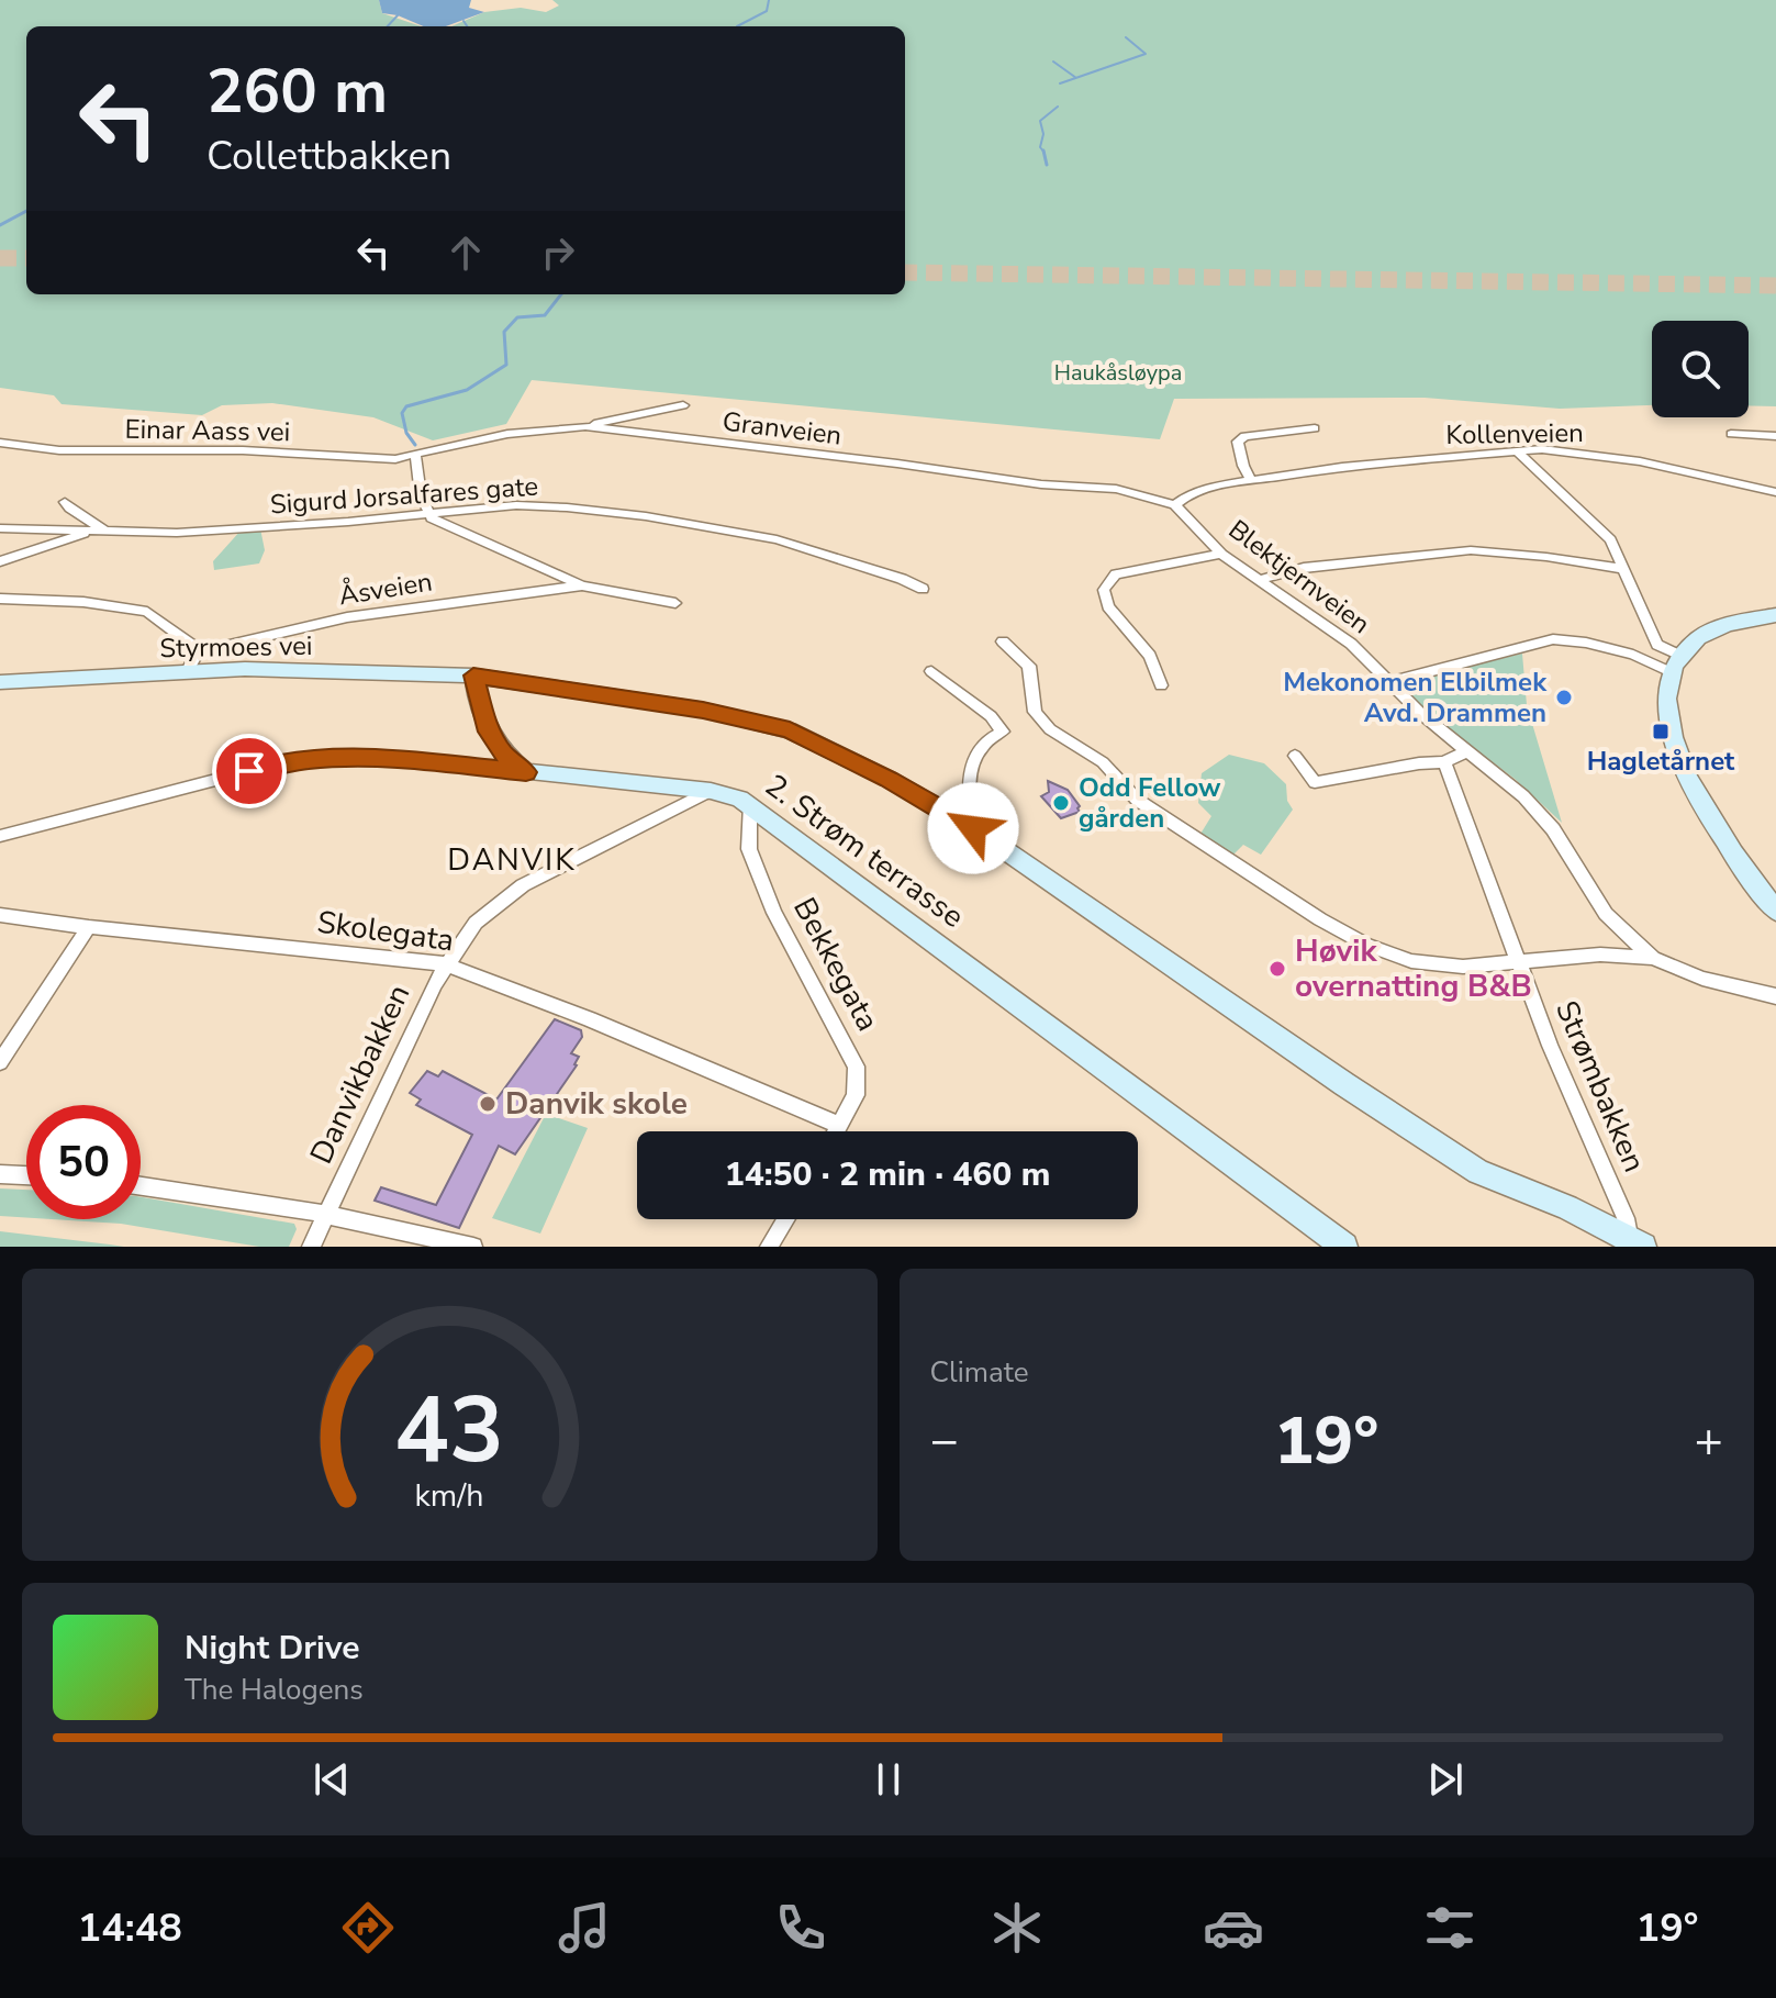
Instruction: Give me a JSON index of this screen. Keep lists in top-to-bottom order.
{
  "streets": {
    "main road": ["Styrmoes vei", "2. Strøm terrasse"],
    "street": [
      "Granveien",
      "Einar Aass vei",
      "Kollenveien",
      "Sigurd Jorsalfares gate",
      "Blektjernveien",
      "Åsveien",
      "Skolegata",
      "Bekkegata",
      "Danvikbakken",
      "Strømbakken"
    ]
  },
  "crossings": [
    ["Granveien", "Einar Aass vei"],
    ["Granveien", "Kollenveien"],
    ["Granveien", "Blektjernveien"],
    ["Kollenveien", "Blektjernveien"],
    ["Sigurd Jorsalfares gate", "Åsveien"],
    ["Styrmoes vei", "Strømbakken"],
    ["2. Strøm terrasse", "Bekkegata"],
    ["2. Strøm terrasse", "Danvikbakken"],
    ["Skolegata", "Bekkegata"],
    ["Skolegata", "Danvikbakken"]
  ],
  "districts": ["DANVIK"],
  "parks": ["Haukåsløypa"],
  "places": {
    "other": [
      "Mekonomen Elbilmek Avd. Drammen",
      "Odd Fellow gården",
      "Høvik overnatting B&B",
      "Danvik skole"
    ],
    "transit": ["Hagletårnet"]
  },
  "page": {
    "turn": ["260 m", "Collettbakken"],
    "limit": "50",
    "trip": "14:50 · 2 min · 460 m",
    "tile": "Climate",
    "heat": ["−", "19°", "+"],
    "song": ["Night Drive", "The Halogens"],
    "tabs": ["14:48", "19°"],
    "gauge": ["43", "km/h"]
  }
}
